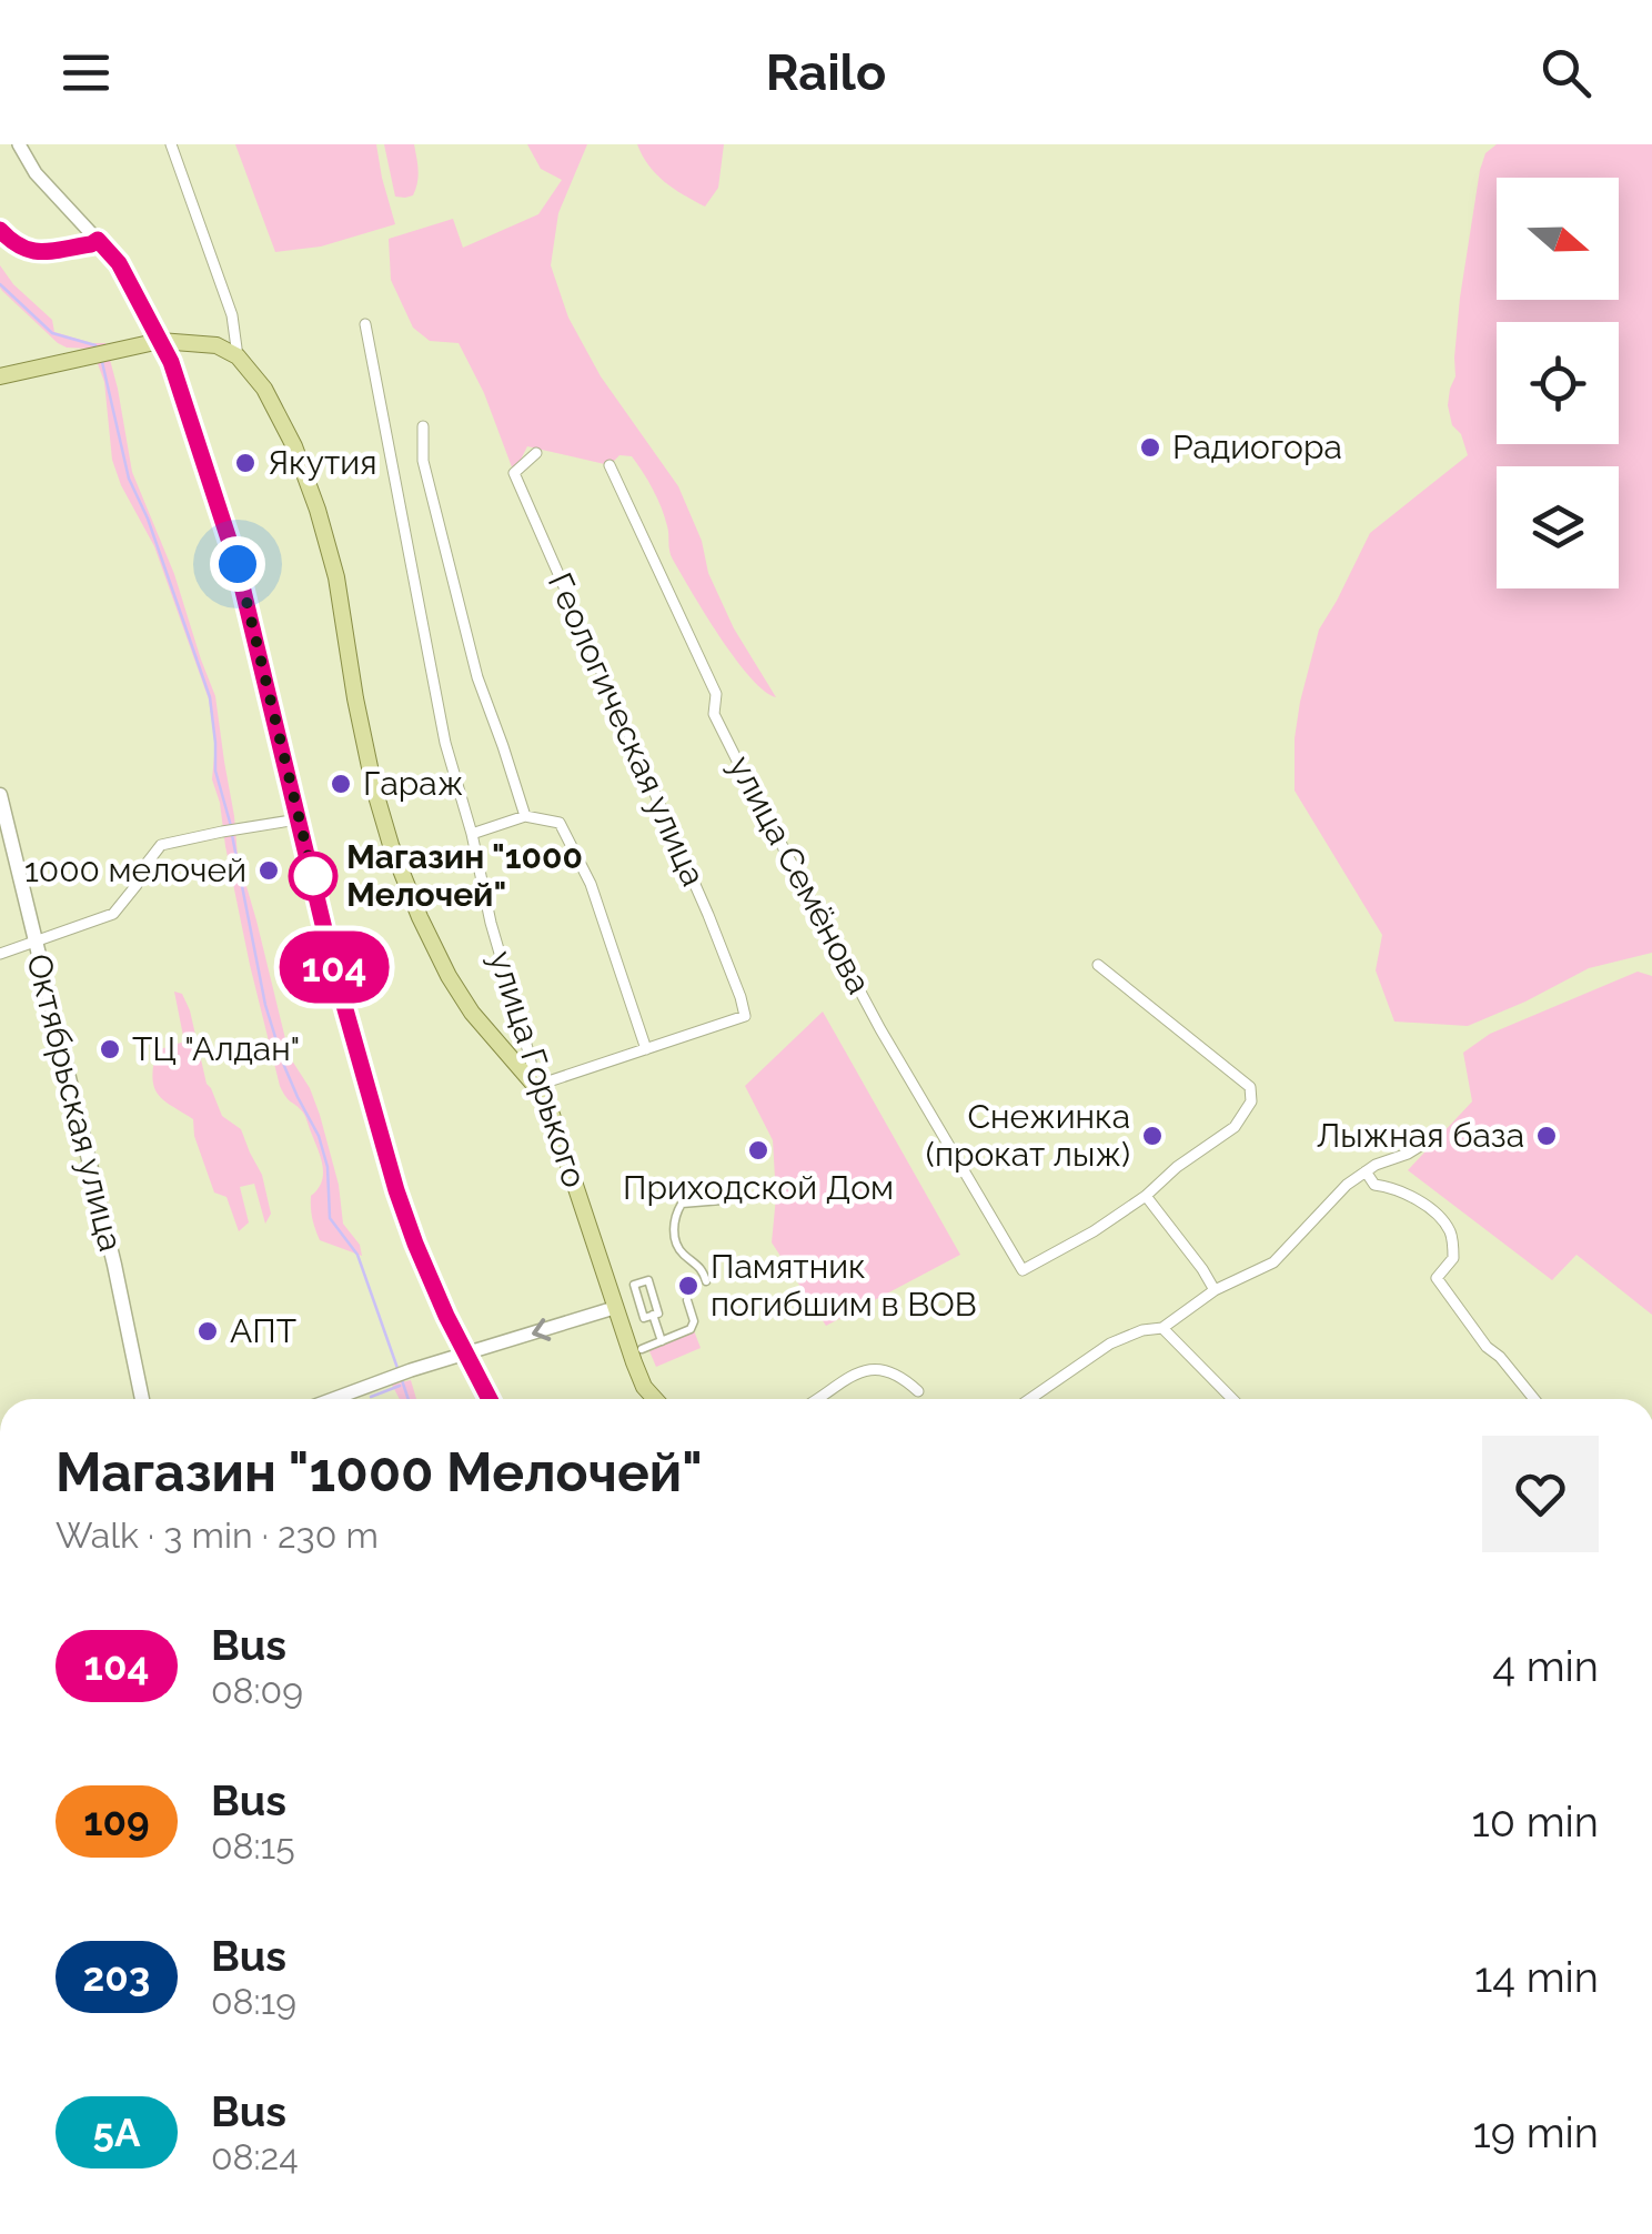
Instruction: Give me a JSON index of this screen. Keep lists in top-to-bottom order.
{
  "streets": {
    "main road": ["улица Горького", "Октябрьская улица"],
    "street": ["Геологическая улица", "улица Семёнова"]
  },
  "places": [
    "Радиогора",
    "Якутия",
    "Гараж",
    "1000 мелочей",
    "Магазин \"1000 Мелочей\"",
    "ТЦ \"Алдан\"",
    "Снежинка (прокат лыж)",
    "Лыжная база",
    "Приходской Дом",
    "Памятник погибшим в ВОВ",
    "АПТ"
  ],
  "lines": ["bus line 104"],
  "north": "right",
  "page": {
    "header": "Railo",
    "on_map": "104",
    "heading": ["Магазин \"1000 Мелочей\"", "Walk · 3 min · 230 m"],
    "list": [
      {
        "mark": "104",
        "name": "Bus",
        "note": "08:09",
        "value": "4 min"
      },
      {
        "mark": "109",
        "name": "Bus",
        "note": "08:15",
        "value": "10 min"
      },
      {
        "mark": "203",
        "name": "Bus",
        "note": "08:19",
        "value": "14 min"
      },
      {
        "mark": "5А",
        "name": "Bus",
        "note": "08:24",
        "value": "19 min"
      }
    ]
  }
}
